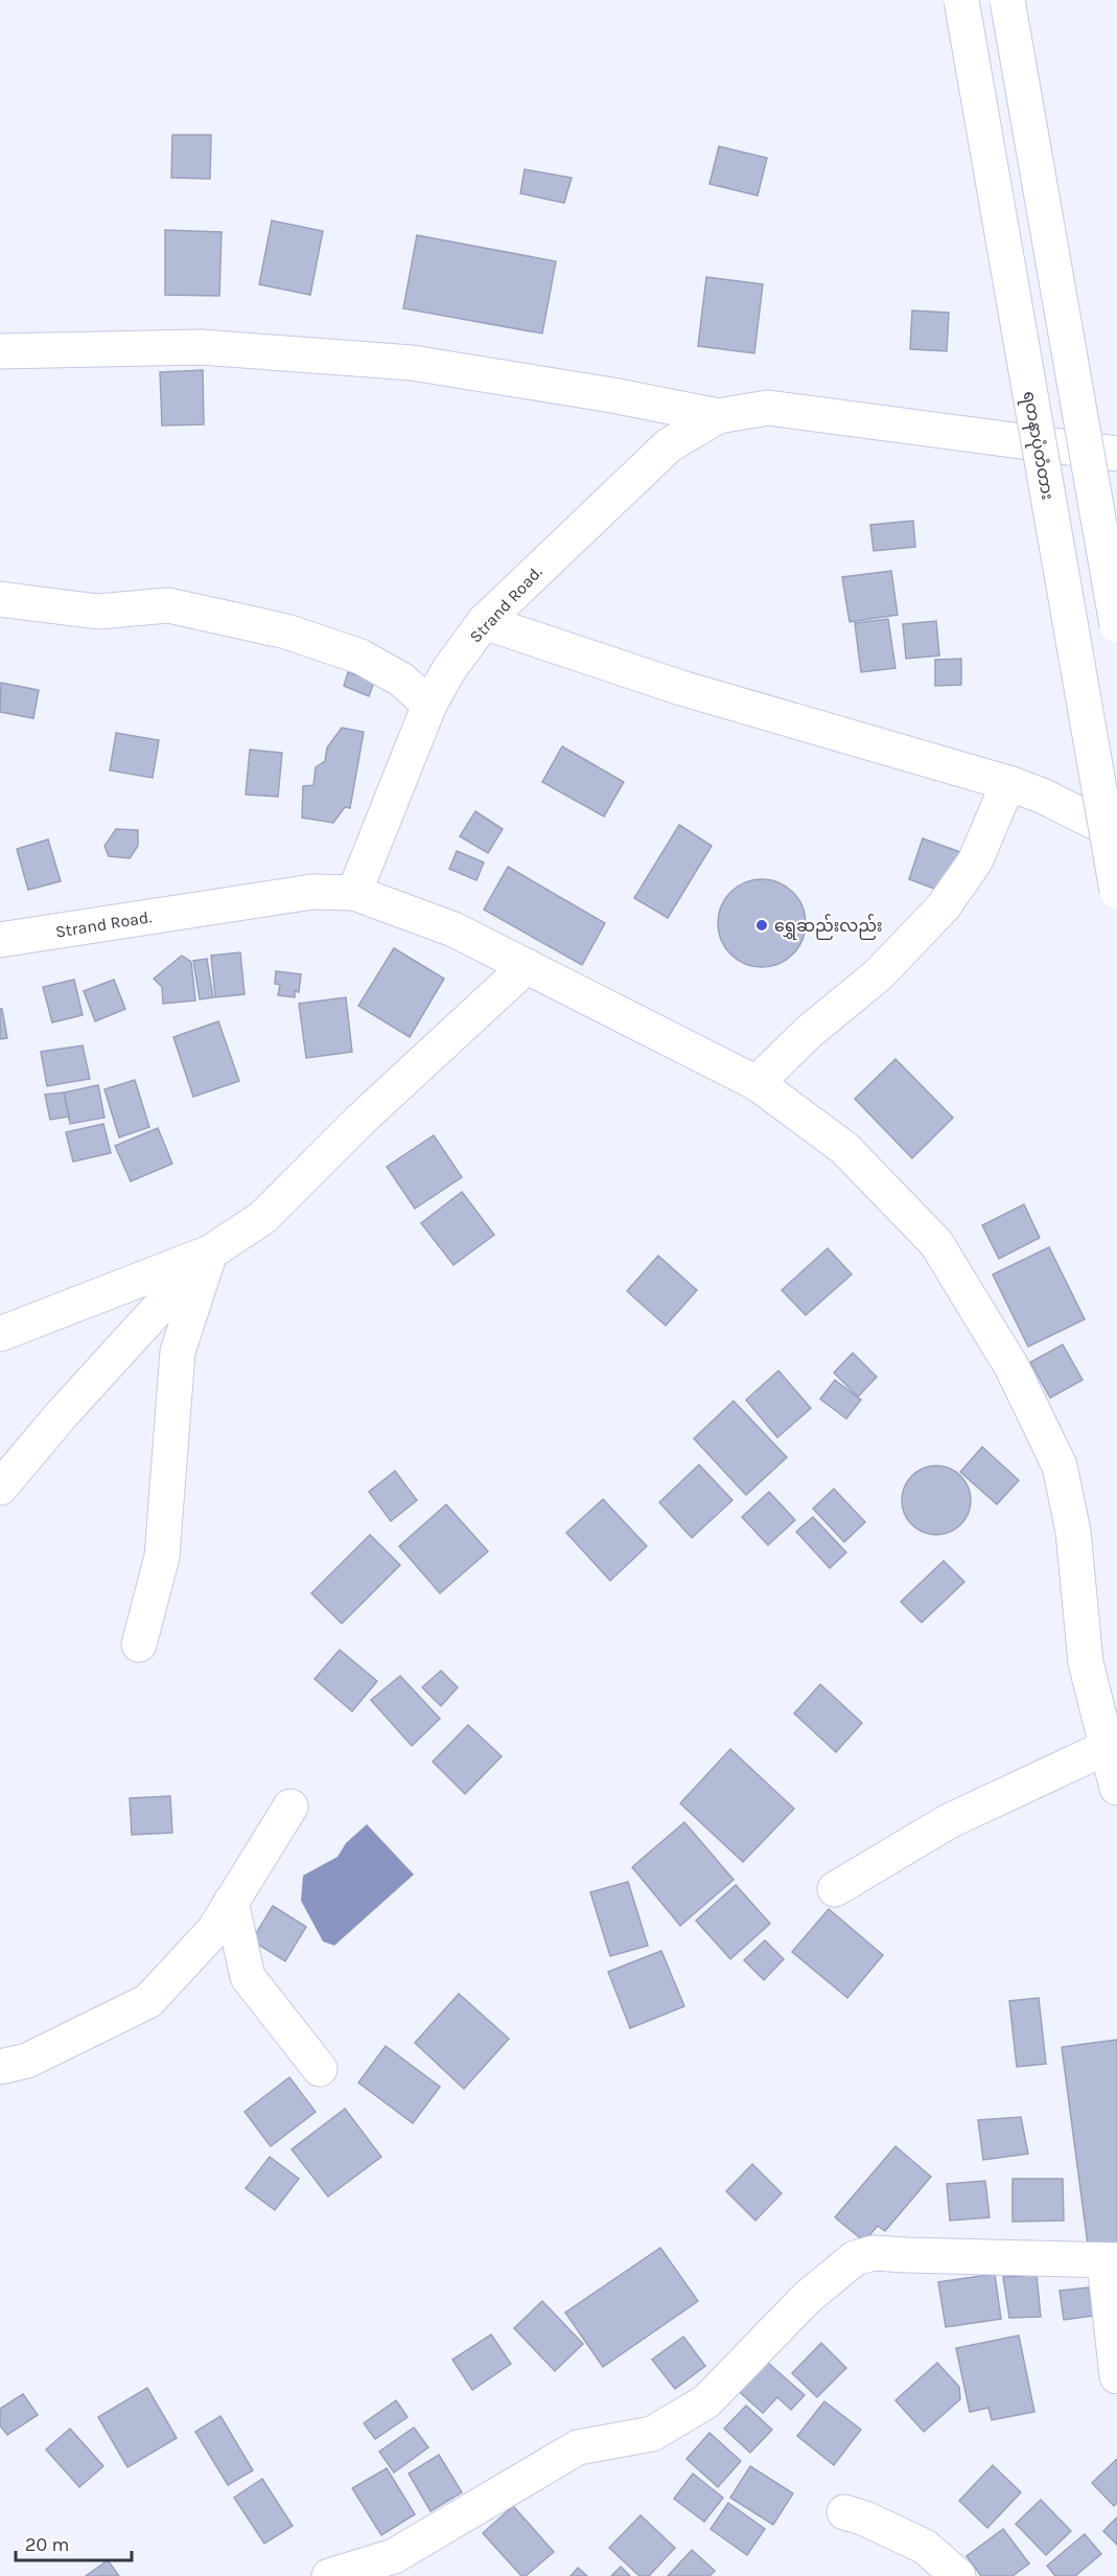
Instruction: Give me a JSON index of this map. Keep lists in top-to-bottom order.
{
  "streets": {
    "main road": ["ရတနာပုံတံတား", "Strand Road."]
  },
  "places": ["ရွှေဆည်းလည်း"],
  "scale_bar": "20 m"
}
